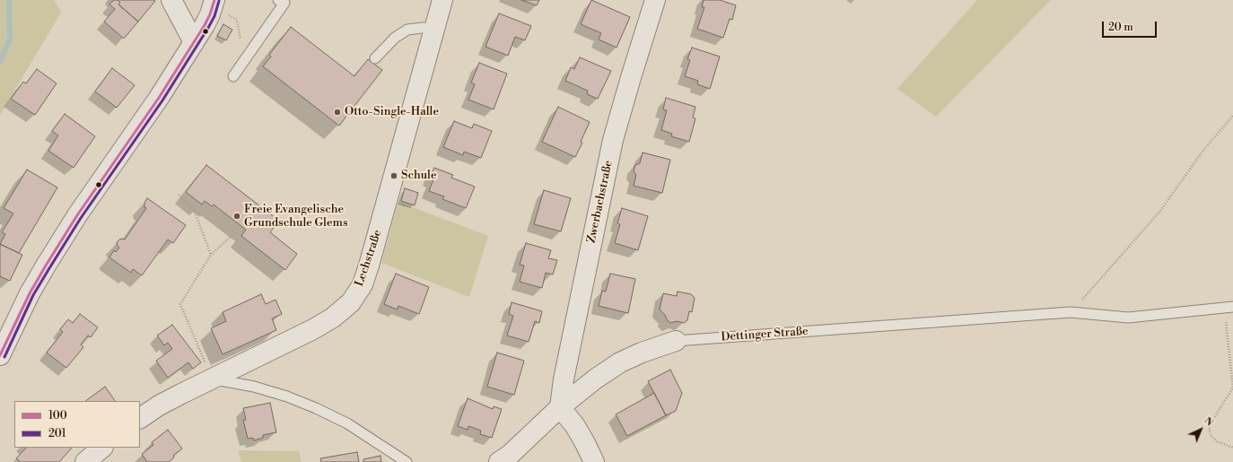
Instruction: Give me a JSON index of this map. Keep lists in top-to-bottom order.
{
  "streets": {
    "street": ["Zwerbachstraße", "Lechstraße", "Dettinger Straße"]
  },
  "crossings": [
    ["Zwerbachstraße", "Dettinger Straße"]
  ],
  "places": ["Otto-Single-Halle", "Schule", "Freie Evangelische Grundschule Glems"],
  "lines": ["transit line 100", "transit line 201"],
  "legend": ["100", "201"],
  "scale_bar": "20 m",
  "north": "top right"
}
